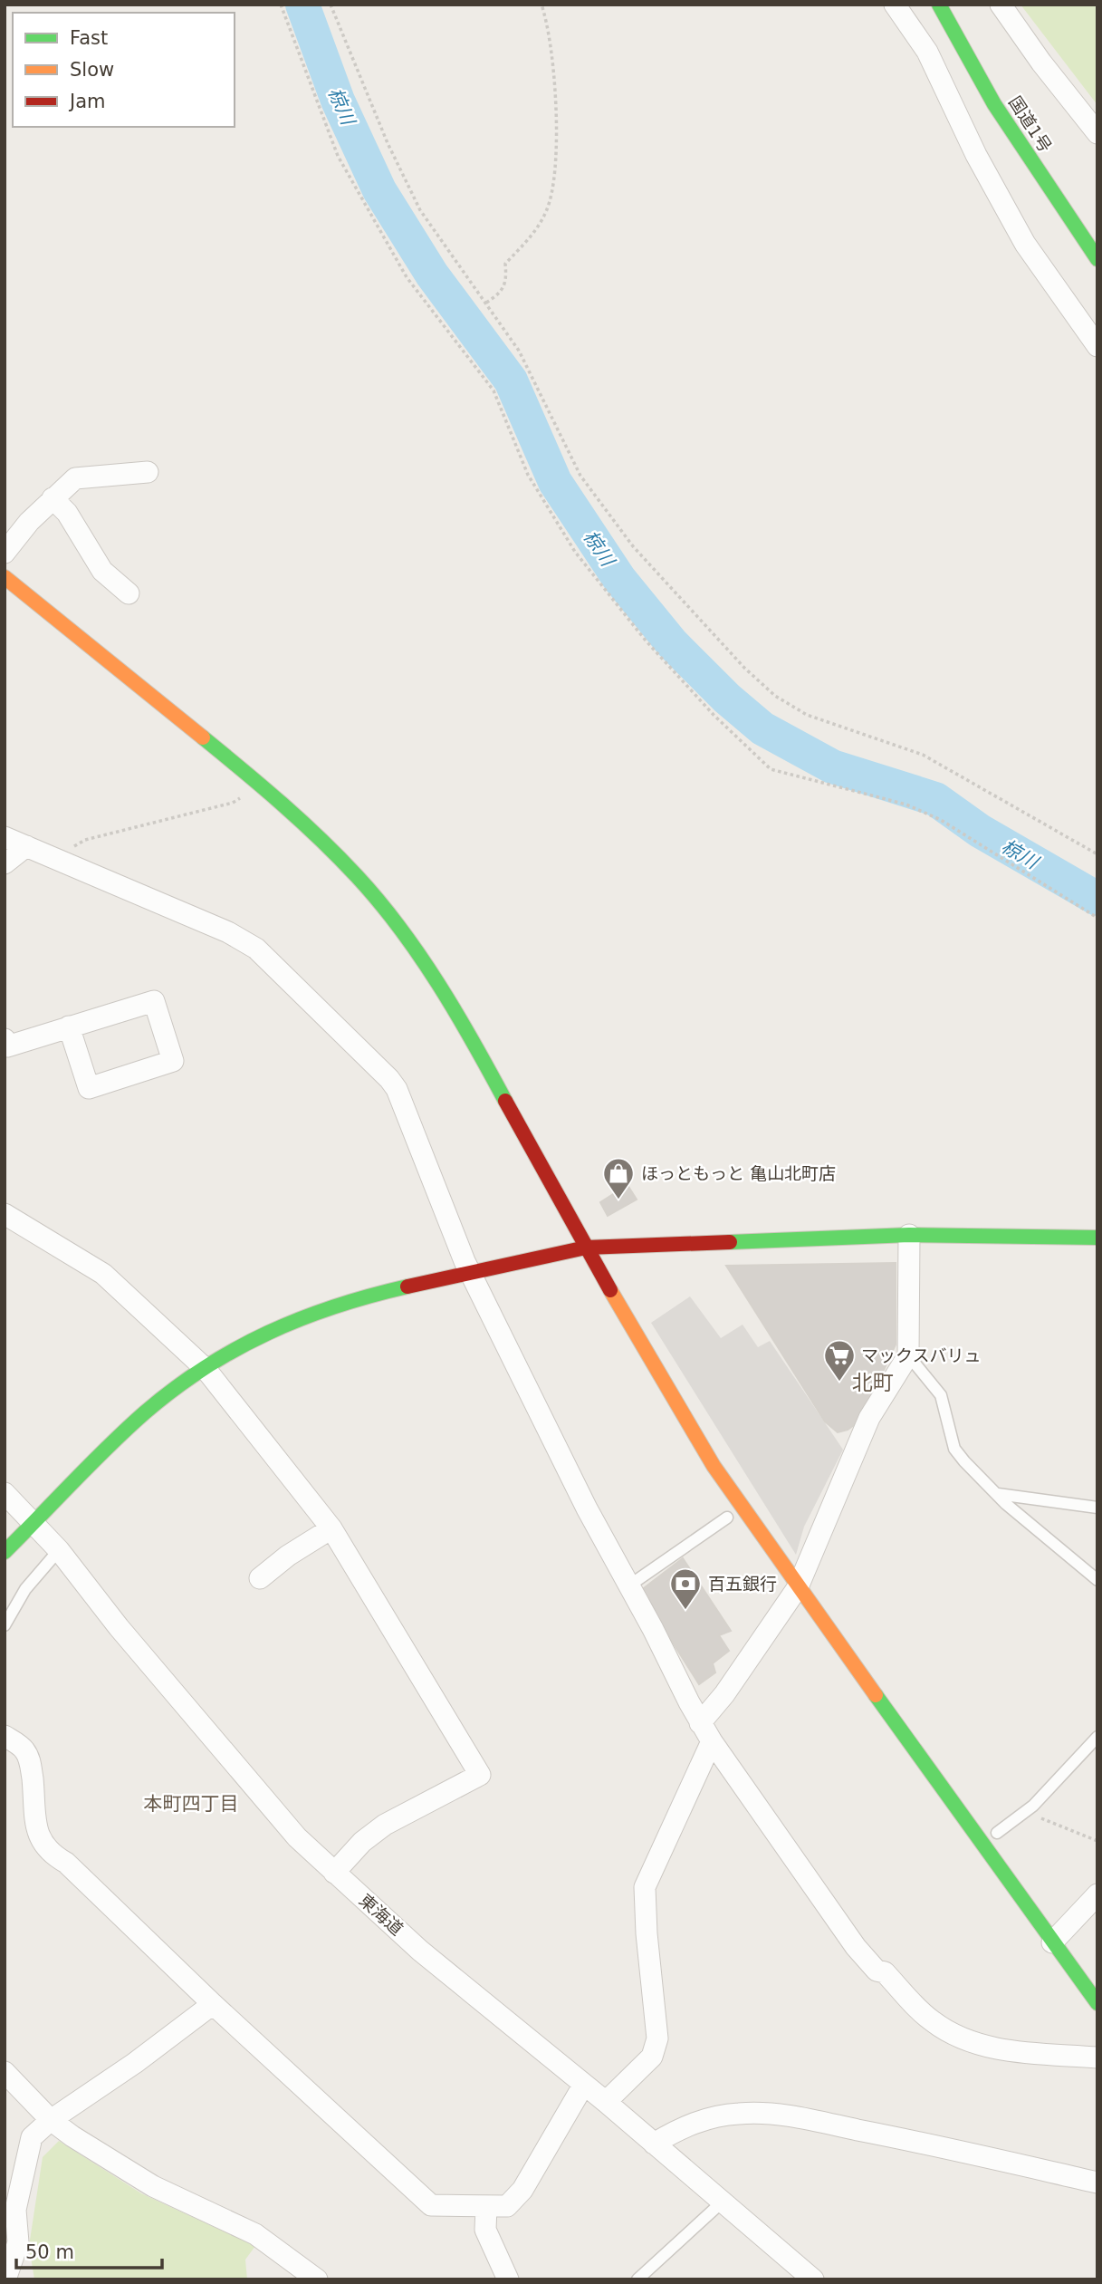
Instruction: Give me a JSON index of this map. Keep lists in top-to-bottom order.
{
  "streets": {
    "main road": ["国道1号"],
    "street": ["東海道"]
  },
  "districts": ["北町", "本町四丁目"],
  "water": ["椋川"],
  "places": {
    "shop": ["ほっともっと 亀山北町店"],
    "supermarket": ["マックスバリュ"],
    "bank": ["百五銀行"]
  },
  "legend": ["Fast", "Slow", "Jam"],
  "scale_bar": "50 m"
}
